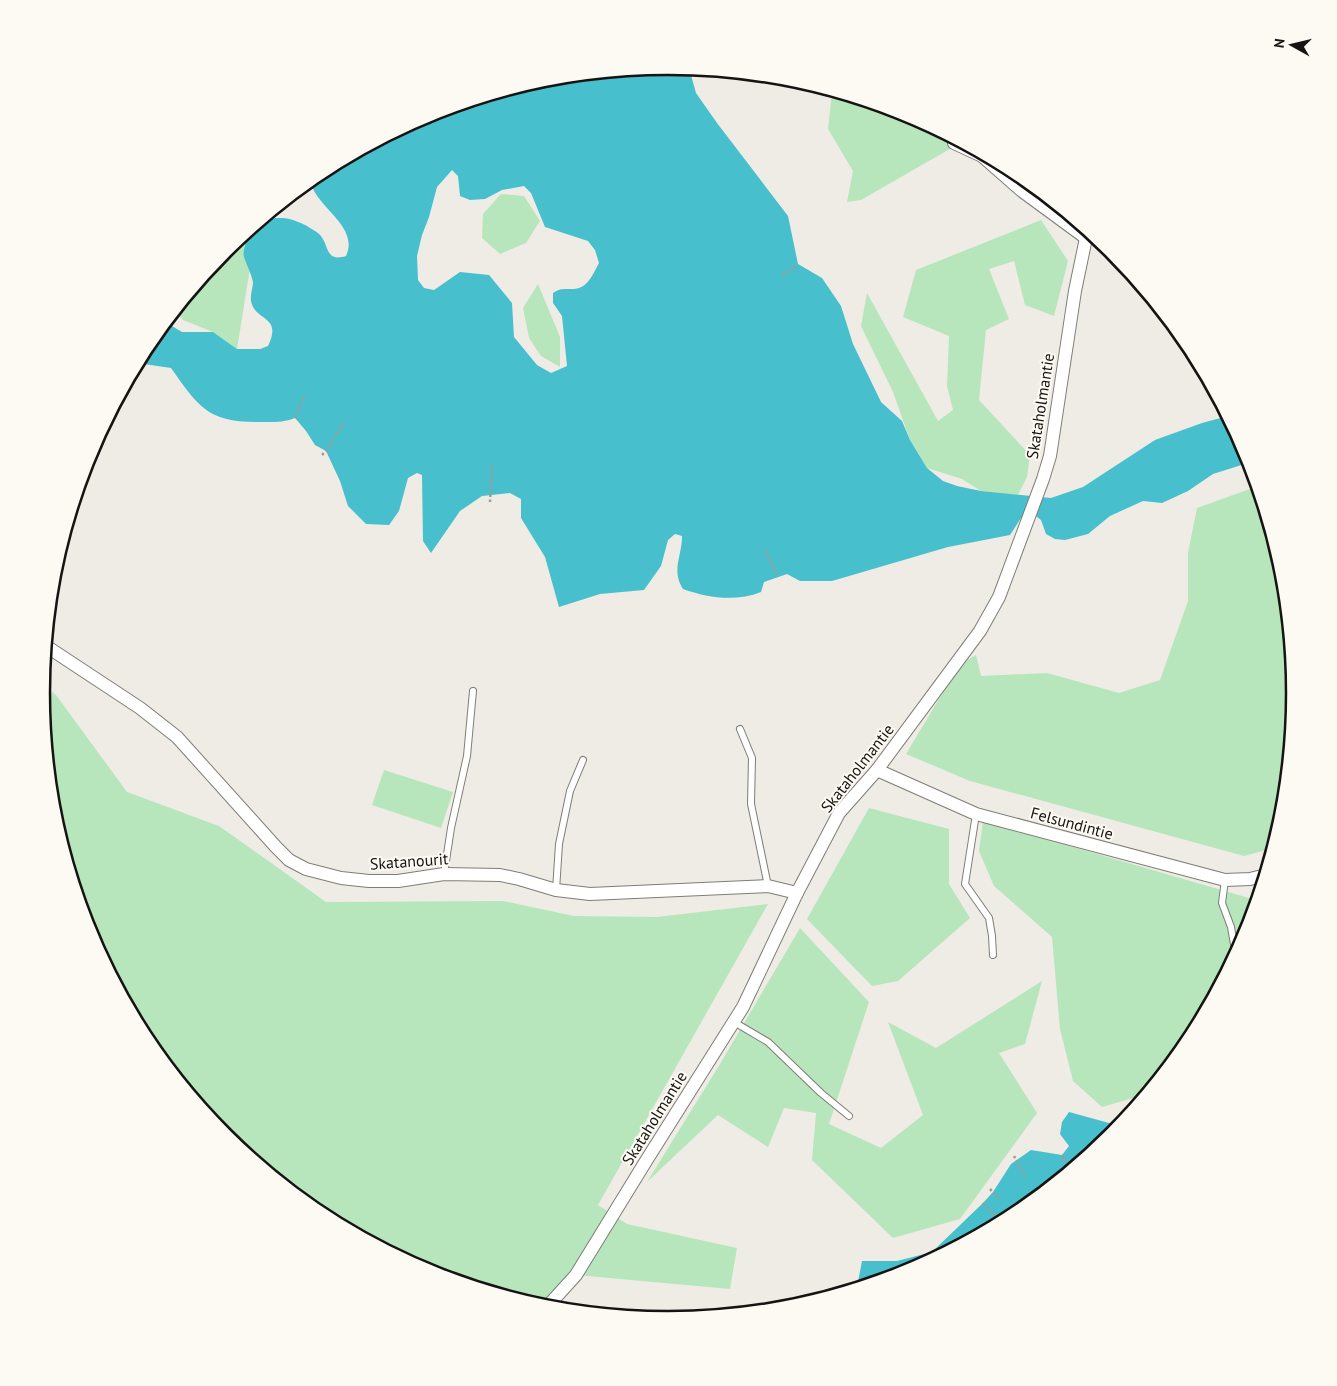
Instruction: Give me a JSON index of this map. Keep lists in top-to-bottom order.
{
  "streets": {
    "street": ["Skataholmantie", "Felsundintie", "Skatanourit"]
  },
  "crossings": [
    ["Skataholmantie", "Felsundintie"],
    ["Skataholmantie", "Skatanourit"]
  ],
  "north": "left"
}
